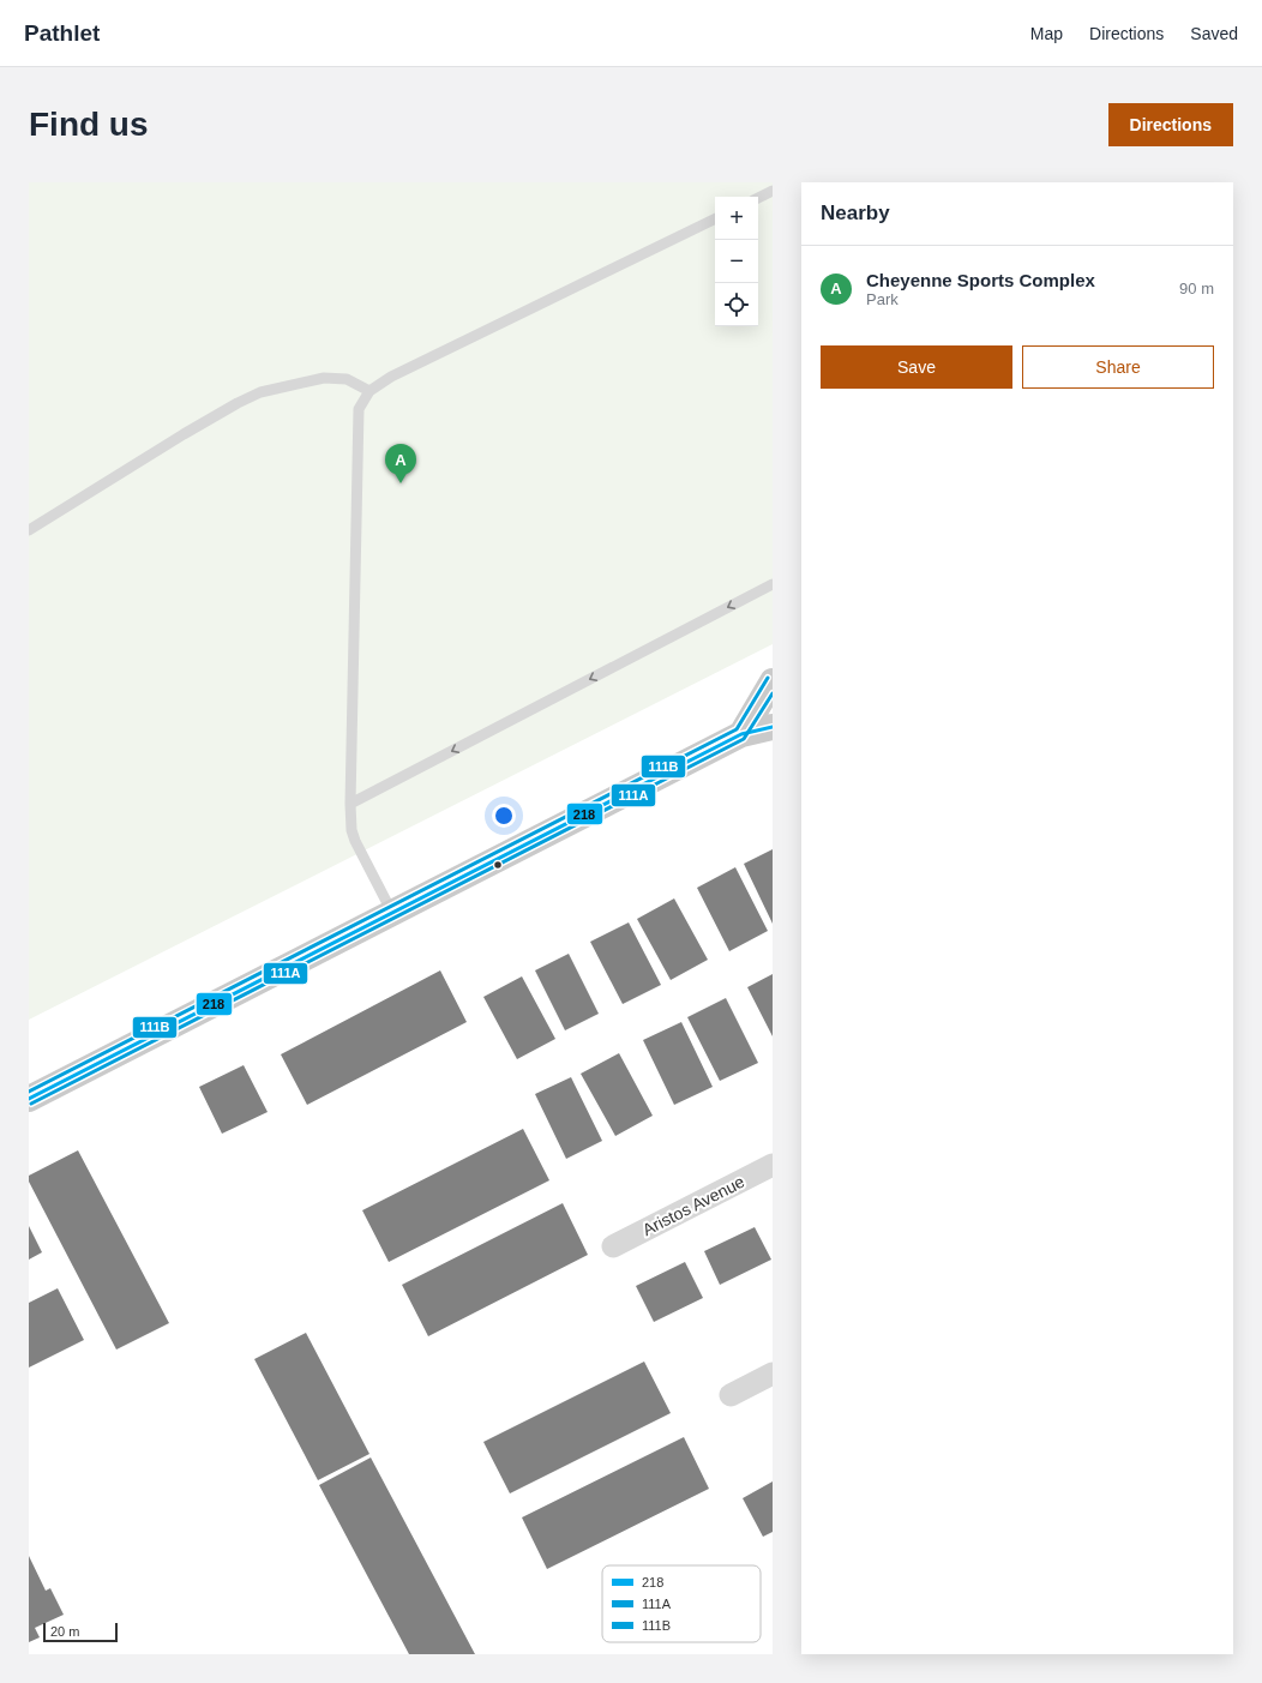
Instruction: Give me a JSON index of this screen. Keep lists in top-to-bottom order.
{
  "streets": {
    "street": ["Aristos Avenue"]
  },
  "lines": ["transit line 111B", "transit line 111A", "transit line 218"],
  "legend": ["218", "111A", "111B"],
  "scale_bar": "20 m",
  "page": {
    "header": "Pathlet",
    "nav": ["Map", "Directions", "Saved"],
    "buttons": [
      "Directions",
      ["Save", "Share"]
    ],
    "title": "Find us",
    "heading": "Nearby",
    "map_buttons": ["+", "−"],
    "list": [
      {
        "mark": "A",
        "name": "Cheyenne Sports Complex",
        "note": "Park",
        "value": "90 m"
      }
    ],
    "pins": "A",
    "scale": "20 m"
  }
}
